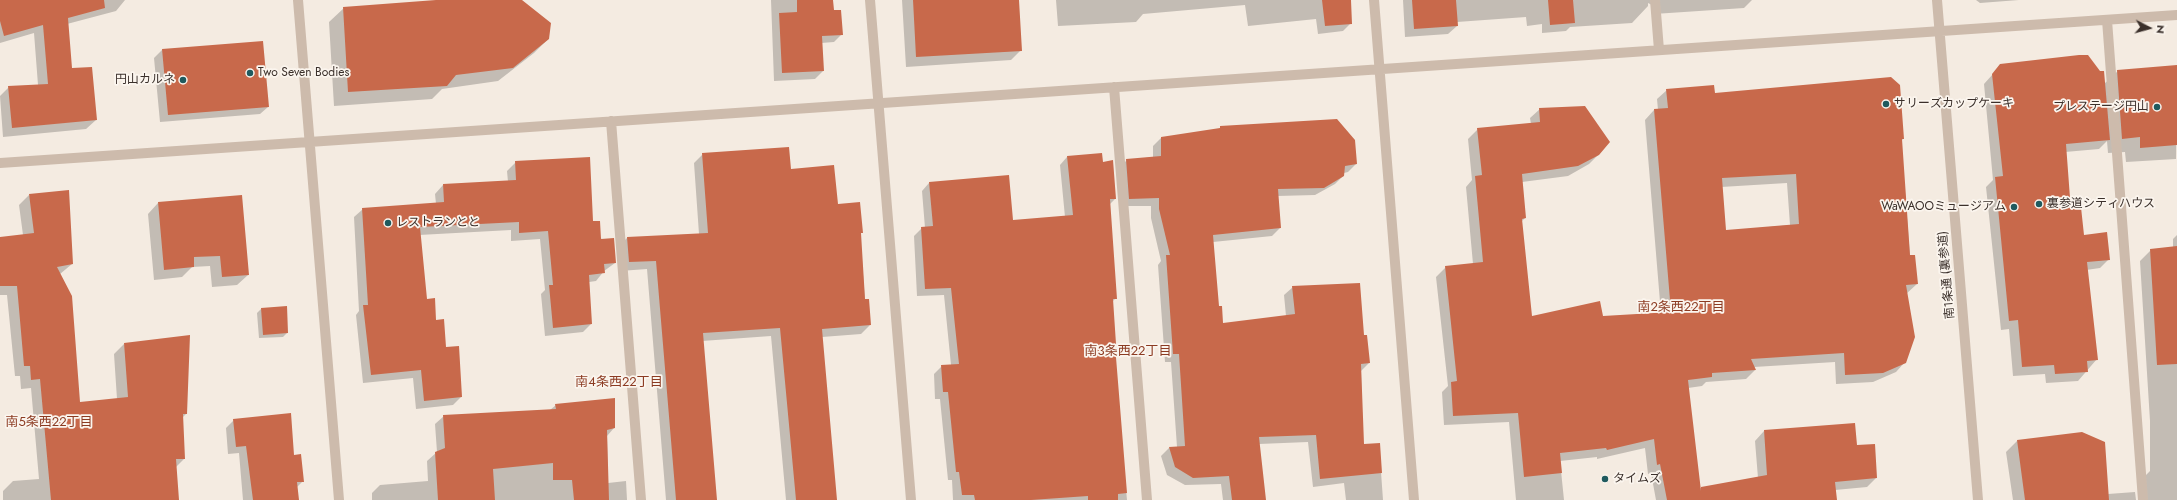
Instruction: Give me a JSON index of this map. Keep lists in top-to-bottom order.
{
  "streets": {
    "street": ["南1条通 (裏参道)"]
  },
  "districts": [
    "南2条西22丁目",
    "南3条西22丁目",
    "南4条西22丁目",
    "南5条西22丁目"
  ],
  "places": [
    "Two Seven Bodies",
    "円山カルネ",
    "サリーズカップケーキ",
    "プレステージ円山",
    "裏参道シティハウス",
    "WaWAOOミュージアム",
    "レストランとと",
    "タイムズ"
  ],
  "north": "right"
}
